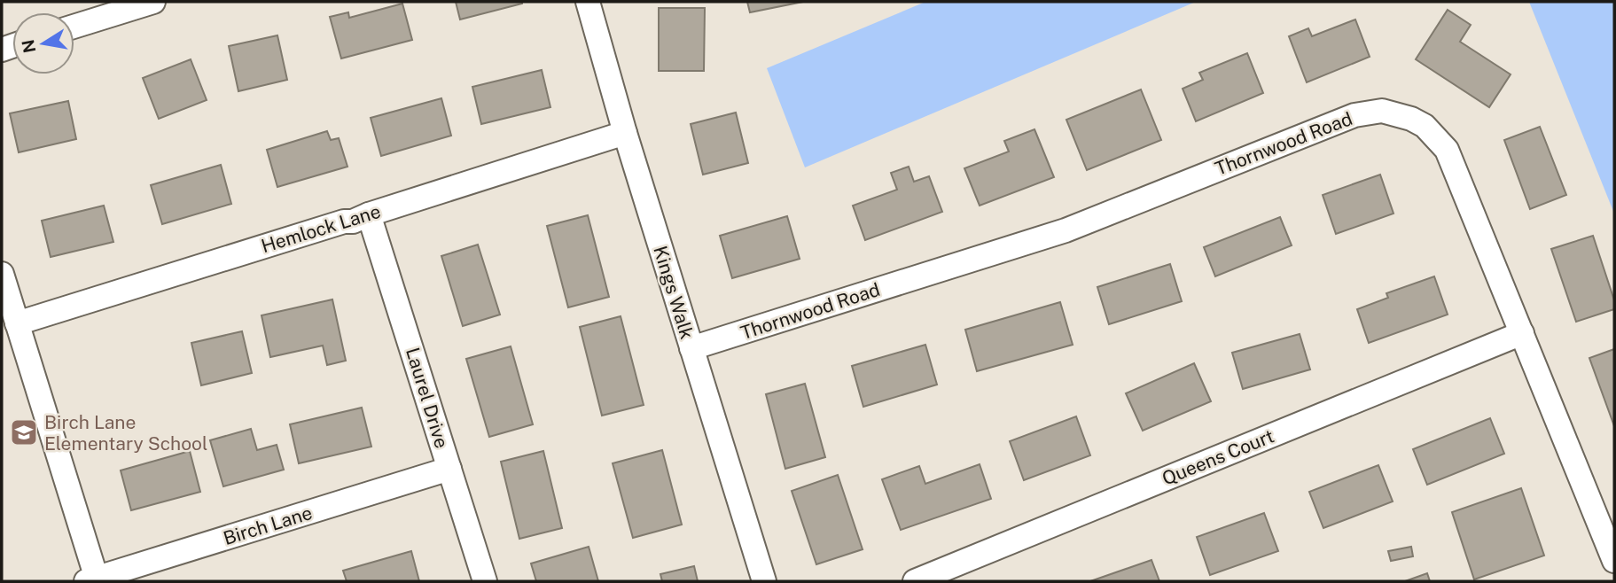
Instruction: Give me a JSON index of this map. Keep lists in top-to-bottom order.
{
  "streets": {
    "street": [
      "Thornwood Road",
      "Hemlock Lane",
      "Kings Walk",
      "Laurel Drive",
      "Queens Court",
      "Birch Lane"
    ]
  },
  "crossings": [
    ["Thornwood Road", "Kings Walk"],
    ["Thornwood Road", "Queens Court"],
    ["Hemlock Lane", "Kings Walk"],
    ["Hemlock Lane", "Laurel Drive"],
    ["Laurel Drive", "Birch Lane"]
  ],
  "places": {
    "school or university": ["Birch Lane Elementary School"]
  },
  "north": "left"
}
